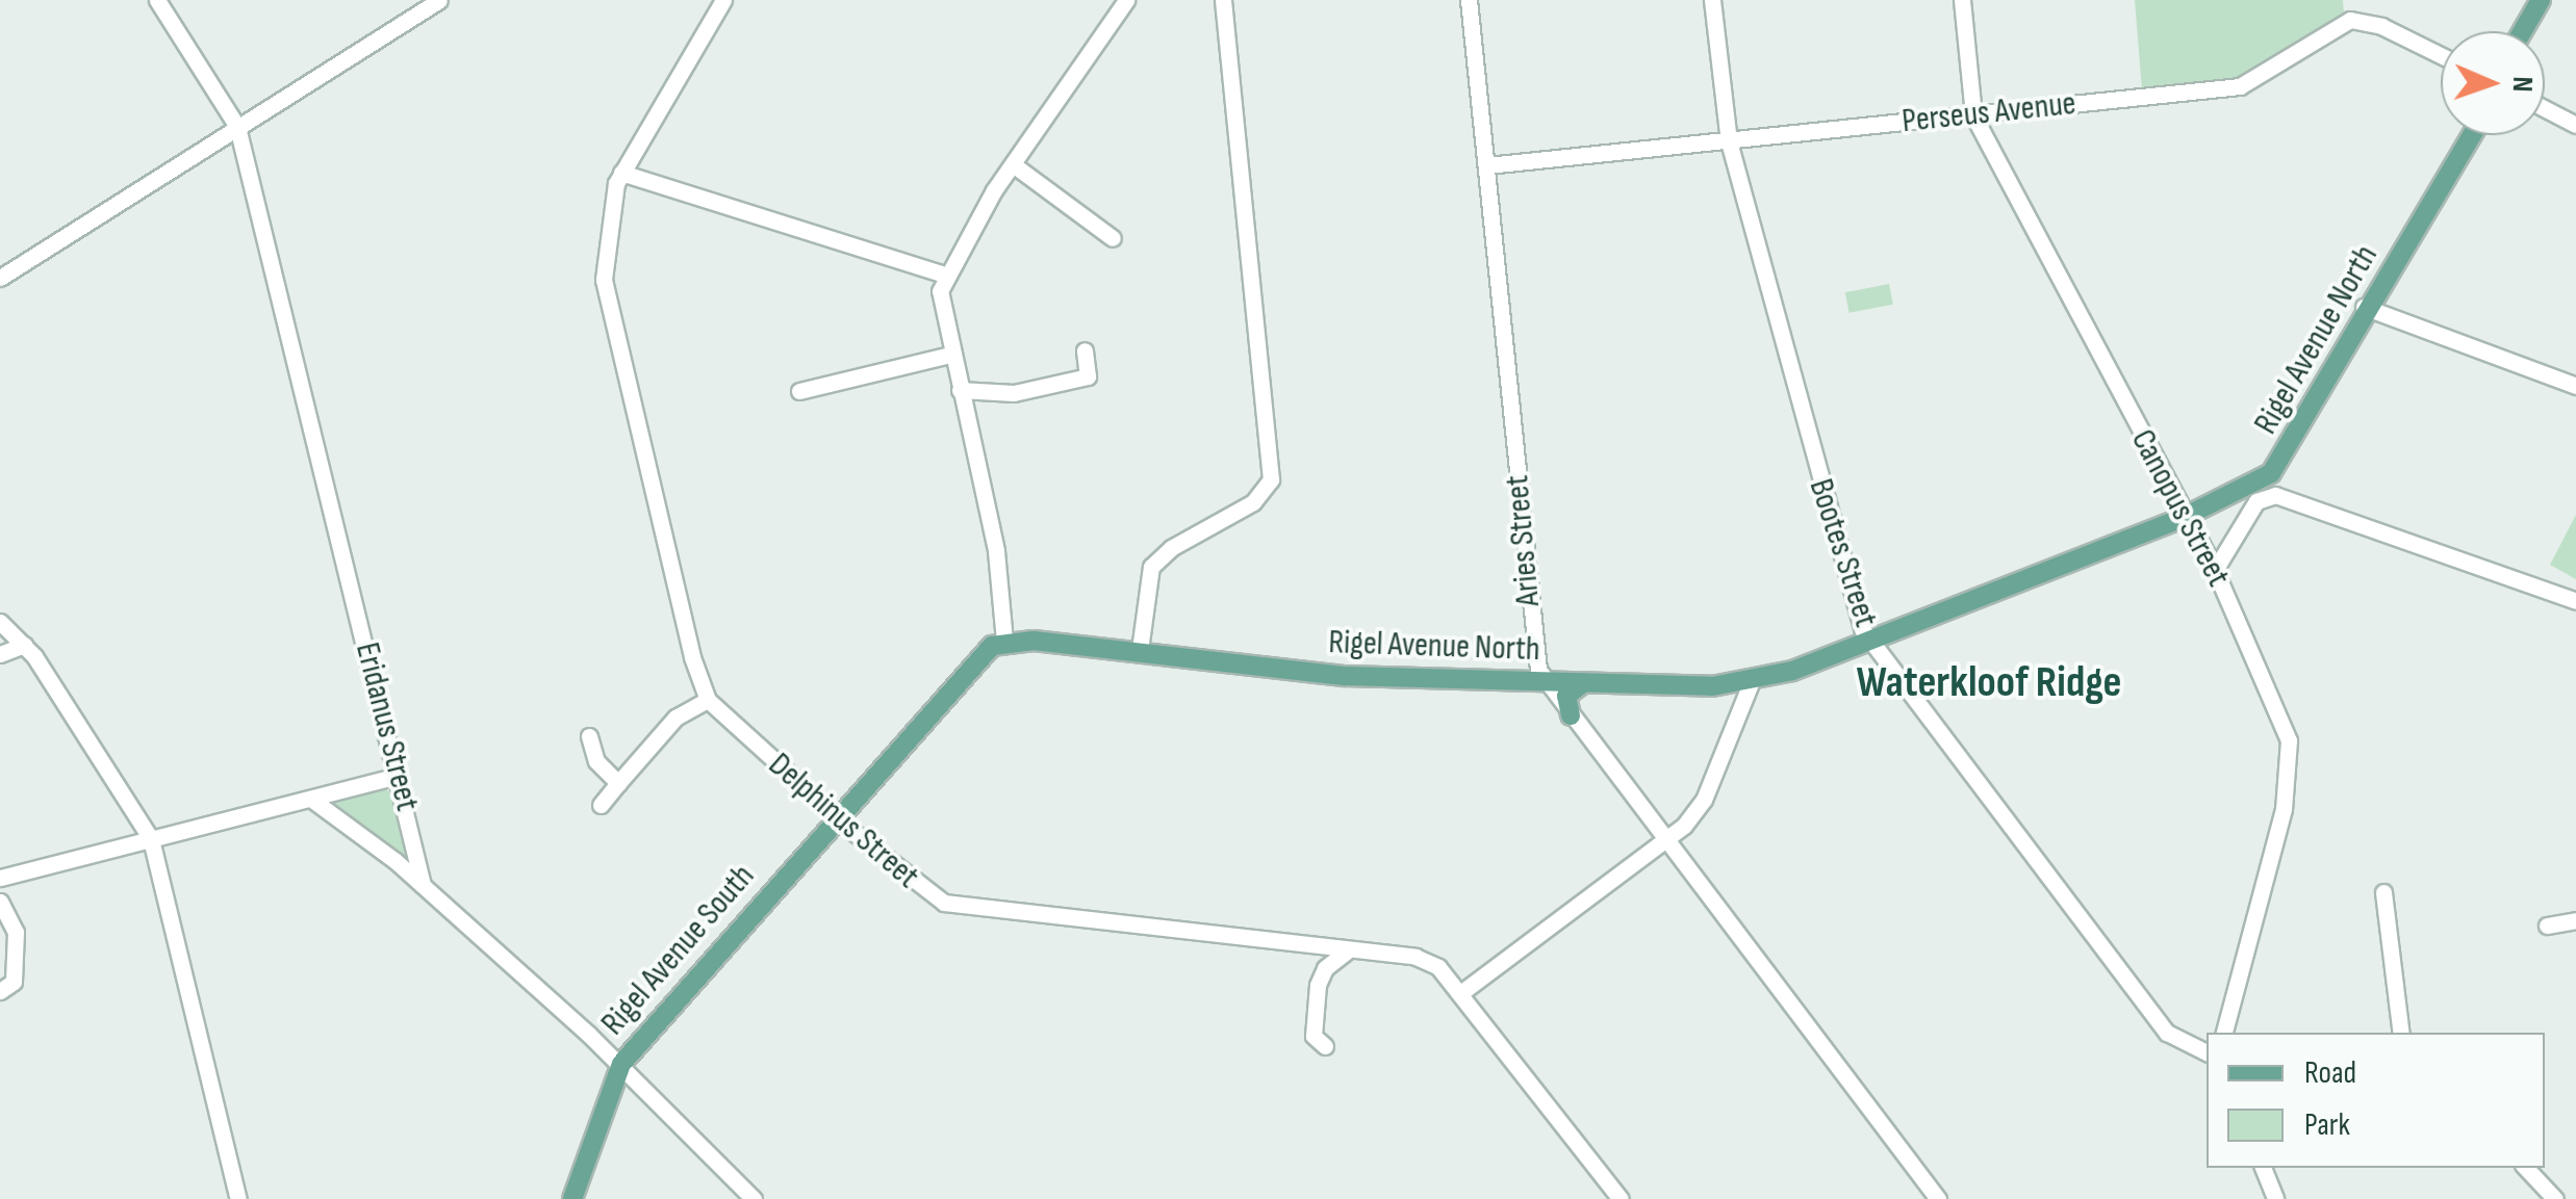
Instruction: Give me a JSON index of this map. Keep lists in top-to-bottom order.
{
  "streets": {
    "main road": ["Rigel Avenue North", "Rigel Avenue South"],
    "street": [
      "Perseus Avenue",
      "Canopus Street",
      "Aries Street",
      "Bootes Street",
      "Eridanus Street",
      "Delphinus Street"
    ]
  },
  "crossings": [
    ["Perseus Avenue", "Canopus Street"],
    ["Perseus Avenue", "Aries Street"],
    ["Perseus Avenue", "Bootes Street"],
    ["Rigel Avenue North", "Canopus Street"],
    ["Rigel Avenue North", "Aries Street"],
    ["Rigel Avenue North", "Bootes Street"],
    ["Delphinus Street", "Rigel Avenue South"]
  ],
  "districts": ["Waterkloof Ridge"],
  "legend": ["Road", "Park"],
  "north": "right"
}
